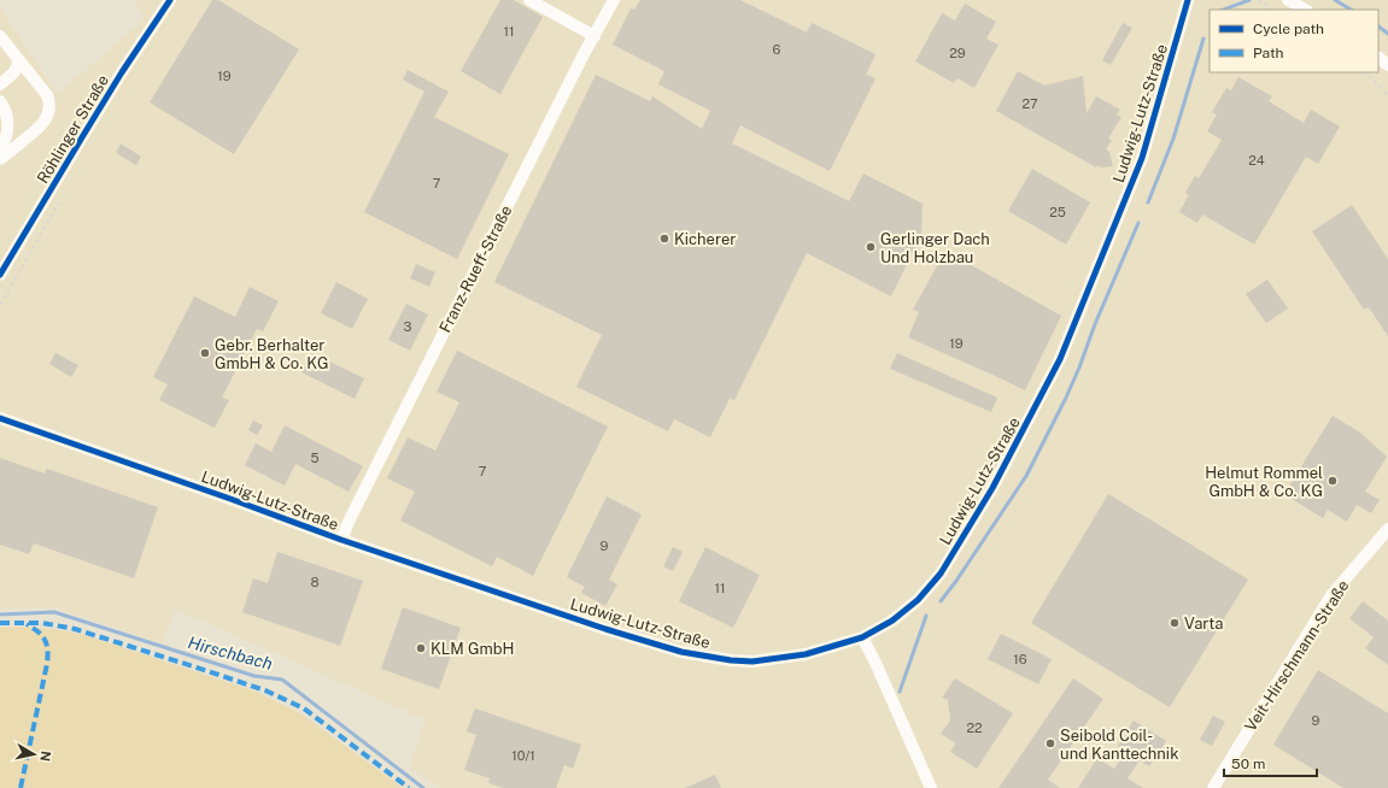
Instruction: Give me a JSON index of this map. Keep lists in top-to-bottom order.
{
  "streets": {
    "street": [
      "Ludwig-Lutz-Straße",
      "Röhlinger Straße",
      "Franz-Rueff-Straße",
      "Veit-Hirschmann-Straße"
    ]
  },
  "crossings": [
    ["Ludwig-Lutz-Straße", "Franz-Rueff-Straße"]
  ],
  "water": ["Hirschbach"],
  "places": [
    "Kicherer",
    "Gerlinger Dach Und Holzbau",
    "Gebr. Berhalter GmbH & Co. KG",
    "Helmut Rommel GmbH & Co. KG",
    "Varta",
    "KLM GmbH",
    "Seibold Coil- und Kanttechnik"
  ],
  "house_numbers": [
    "11",
    "6",
    "29",
    "19",
    "27",
    "24",
    "7",
    "25",
    "3",
    "19",
    "5",
    "7",
    "9",
    "8",
    "11",
    "16",
    "9",
    "22",
    "10/1"
  ],
  "legend": ["Cycle path", "Path"],
  "scale_bar": "50 m",
  "north": "right"
}
